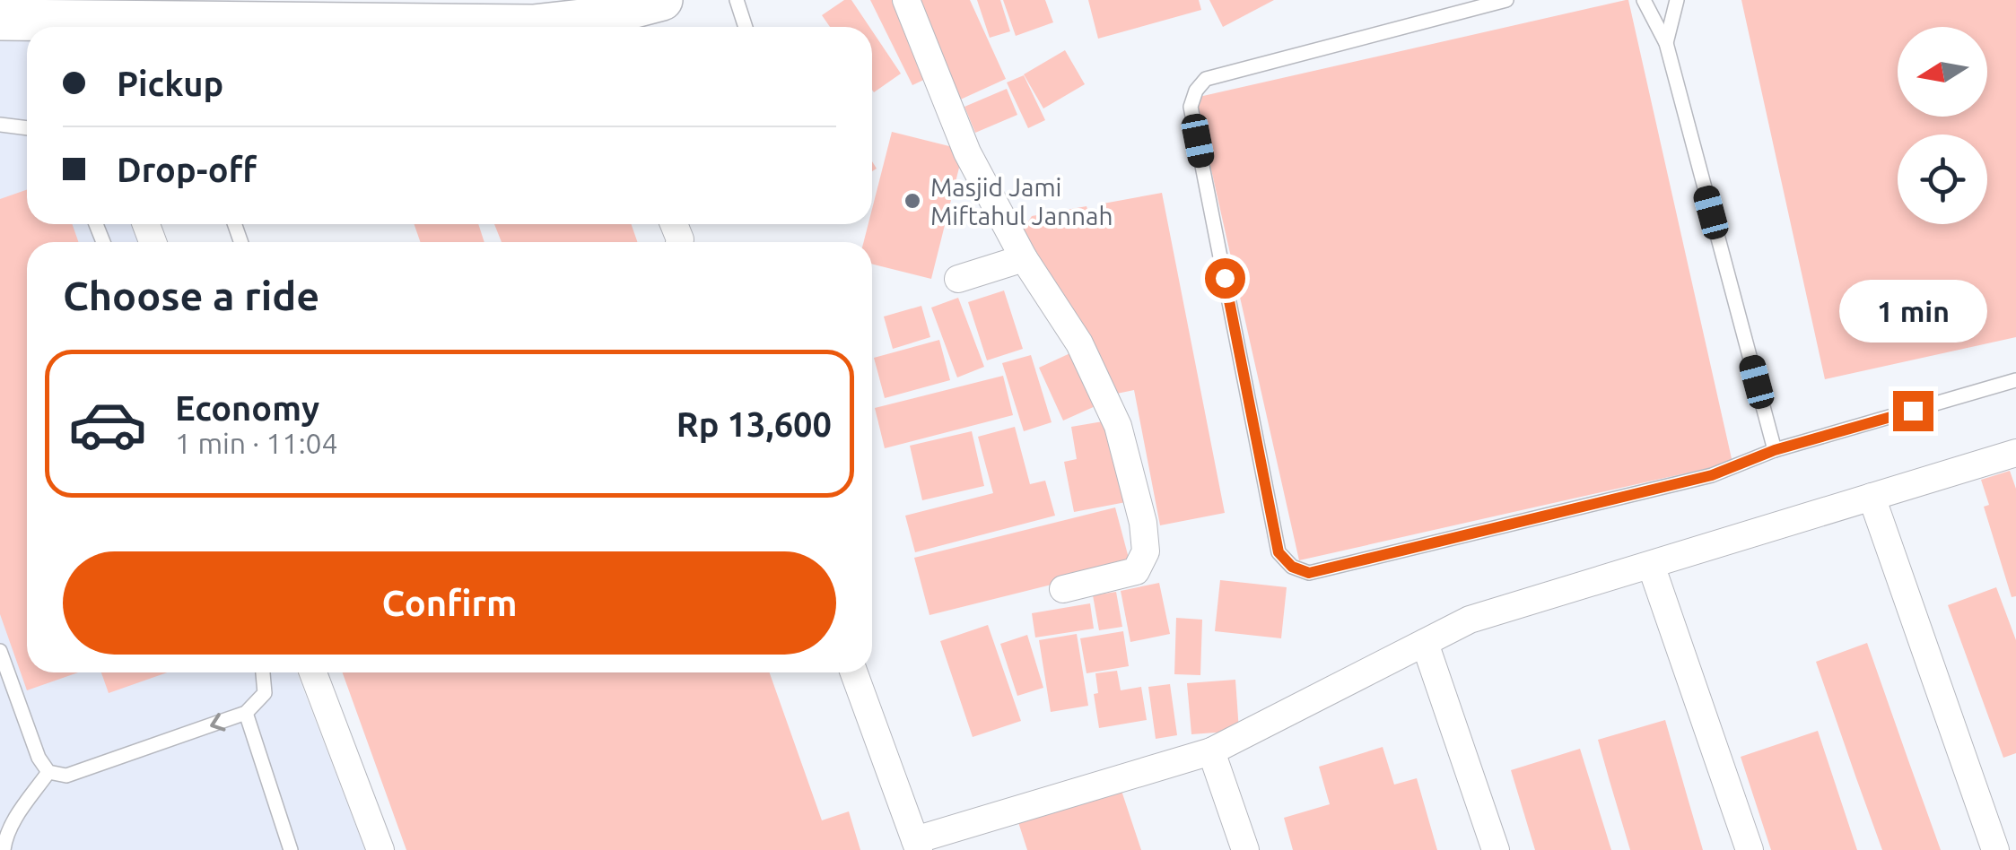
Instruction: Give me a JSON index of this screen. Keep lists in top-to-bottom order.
{
  "places": ["Masjid Jami Miftahul Jannah"],
  "north": "left",
  "page": {
    "banner": ["Pickup", "Drop-off"],
    "heading": "Choose a ride",
    "bubble": "1 min",
    "list": [
      {
        "name": "Economy",
        "note": "1 min · 11:04",
        "value": "Rp 13,600"
      }
    ],
    "buttons": "Confirm"
  }
}
